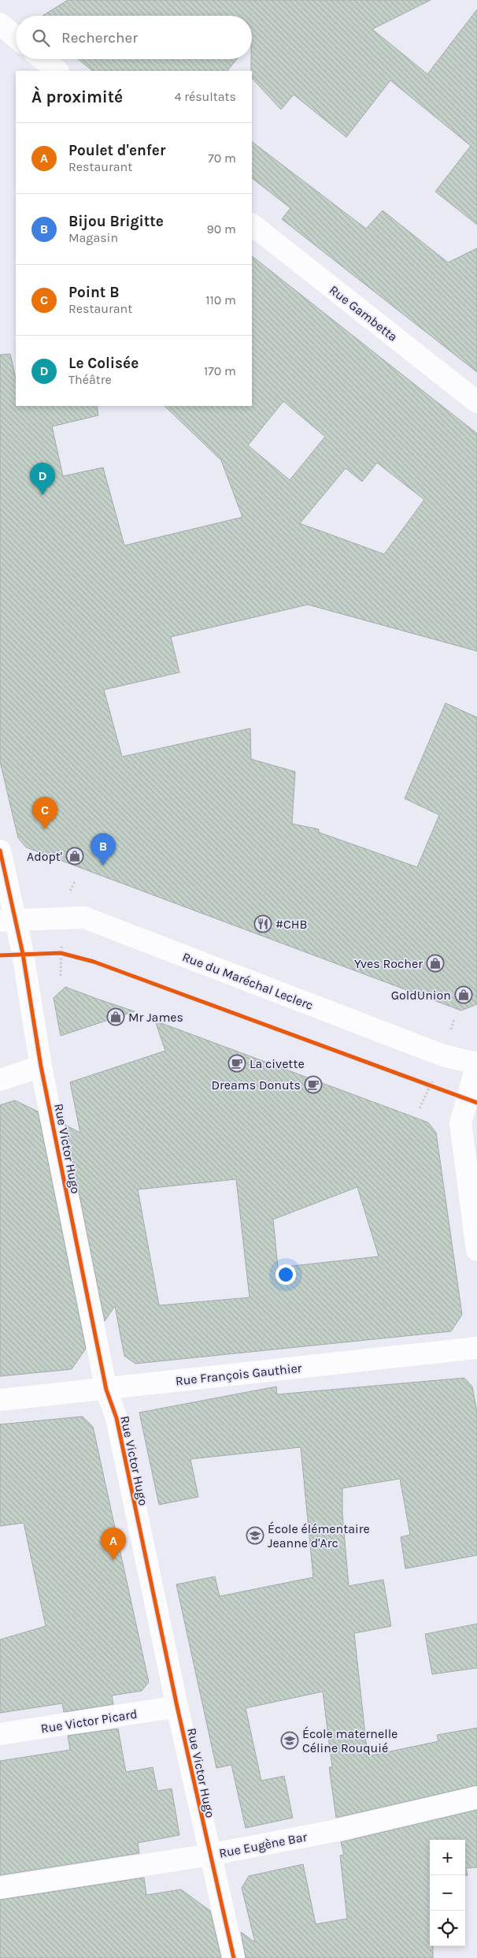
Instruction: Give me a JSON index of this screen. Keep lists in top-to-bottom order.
{
  "streets": {
    "street": [
      "Rue Gambetta",
      "Rue du Maréchal Leclerc",
      "Rue Victor Hugo",
      "Rue François Gauthier",
      "Rue Victor Picard",
      "Rue Eugène Bar"
    ]
  },
  "crossings": [
    ["Rue du Maréchal Leclerc", "Rue Victor Hugo"],
    ["Rue Victor Hugo", "Rue François Gauthier"],
    ["Rue Victor Hugo", "Rue Victor Picard"],
    ["Rue Victor Hugo", "Rue Eugène Bar"]
  ],
  "places": {
    "shop": [
      "Adopt'",
      "Yves Rocher",
      "GoldUnion",
      "Mr James"
    ],
    "restaurant": ["#CHB"],
    "cafe": ["La civette", "Dreams Donuts"],
    "school or university": ["École élémentaire Jeanne d'Arc", "École maternelle Céline Rouquié"]
  },
  "page": {
    "search": "Rechercher",
    "heading": ["À proximité", "4 résultats"],
    "list": [
      {
        "mark": "A",
        "name": "Poulet d'enfer",
        "note": "Restaurant",
        "value": "70 m"
      },
      {
        "mark": "B",
        "name": "Bijou Brigitte",
        "note": "Magasin",
        "value": "90 m"
      },
      {
        "mark": "C",
        "name": "Point B",
        "note": "Restaurant",
        "value": "110 m"
      },
      {
        "mark": "D",
        "name": "Le Colisée",
        "note": "Théâtre",
        "value": "170 m"
      }
    ],
    "pins": [
      "D",
      "C",
      "B",
      "A"
    ],
    "map_buttons": ["+", "−"]
  }
}
